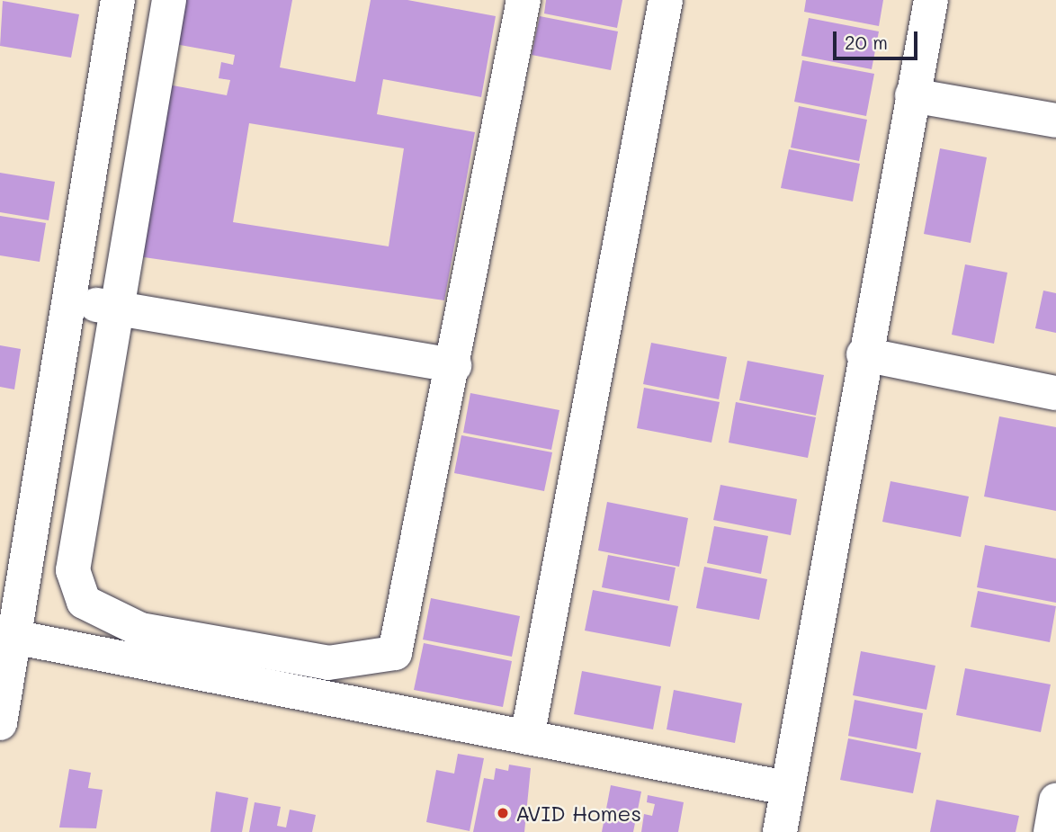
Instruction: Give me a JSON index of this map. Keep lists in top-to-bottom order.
{
  "places": ["AVID Homes"],
  "scale_bar": "20 m"
}
